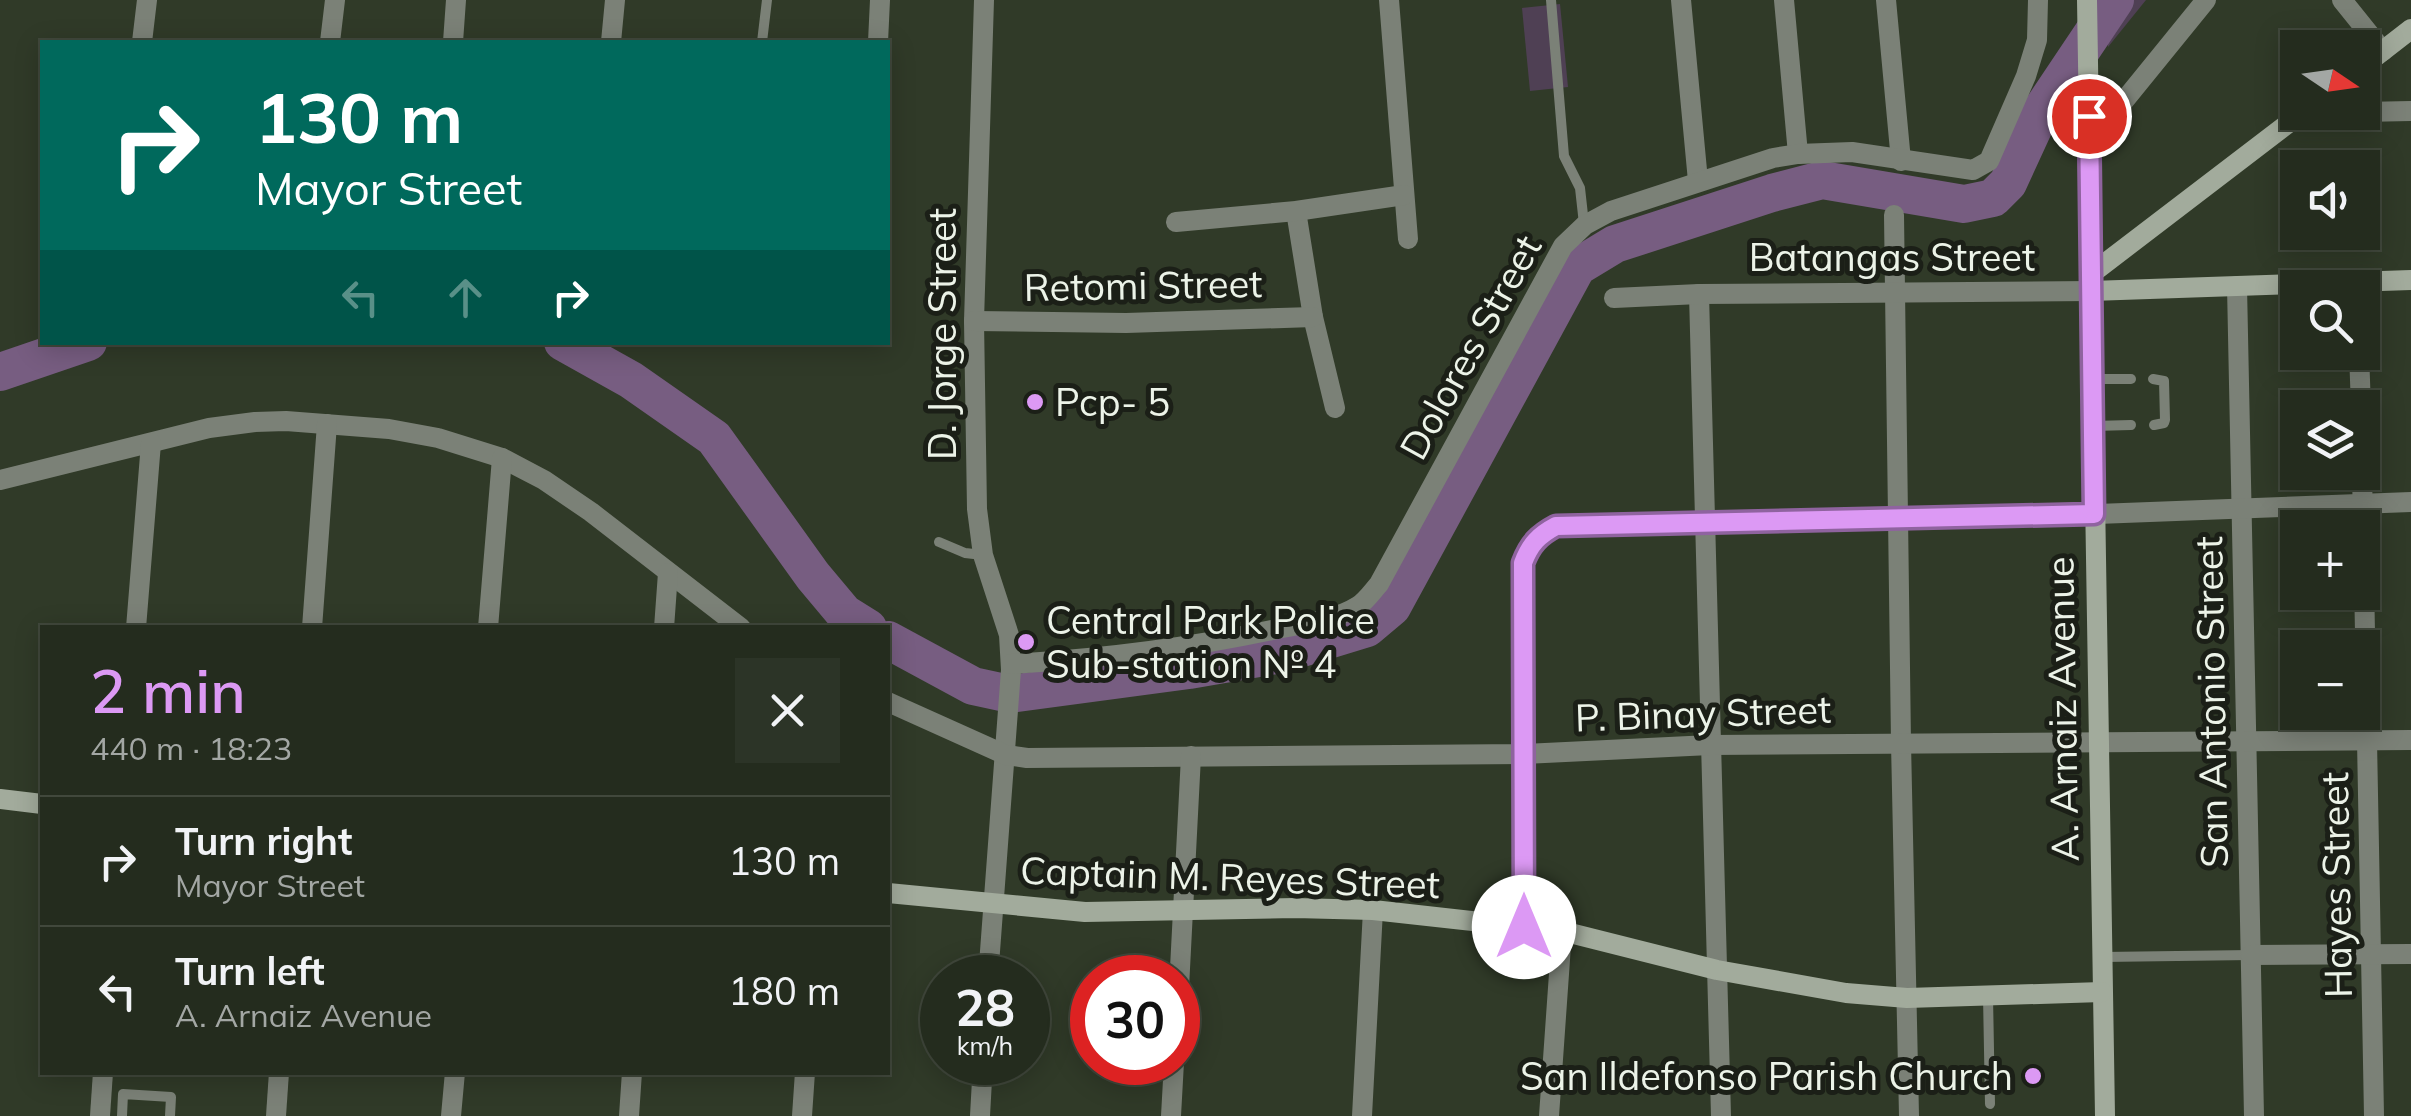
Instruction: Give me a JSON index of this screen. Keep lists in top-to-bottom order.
{
  "streets": {
    "street": [
      "Batangas Street",
      "Retomi Street",
      "D. Jorge Street",
      "Dolores Street",
      "San Antonio Street",
      "A. Arnaiz Avenue",
      "P. Binay Street",
      "Captain M. Reyes Street",
      "Hayes Street"
    ]
  },
  "crossings": [
    ["Batangas Street", "San Antonio Street"],
    ["Batangas Street", "A. Arnaiz Avenue"],
    ["Retomi Street", "D. Jorge Street"],
    ["D. Jorge Street", "Dolores Street"],
    ["D. Jorge Street", "P. Binay Street"],
    ["D. Jorge Street", "Captain M. Reyes Street"],
    ["San Antonio Street", "P. Binay Street"],
    ["A. Arnaiz Avenue", "P. Binay Street"],
    ["A. Arnaiz Avenue", "Captain M. Reyes Street"],
    ["P. Binay Street", "Hayes Street"]
  ],
  "places": ["Pcp- 5", "Central Park Police Sub-station № 4", "San Ildefonso Parish Church"],
  "north": "right",
  "page": {
    "map_buttons": ["+", "−"],
    "turn": ["130 m", "Mayor Street"],
    "heading": ["2 min", "440 m · 18:23"],
    "list": [
      {
        "name": "Turn right",
        "note": "Mayor Street",
        "value": "130 m"
      },
      {
        "name": "Turn left",
        "note": "A. Arnaiz Avenue",
        "value": "180 m"
      }
    ],
    "speed": "28 km/h",
    "limit": "30"
  }
}
